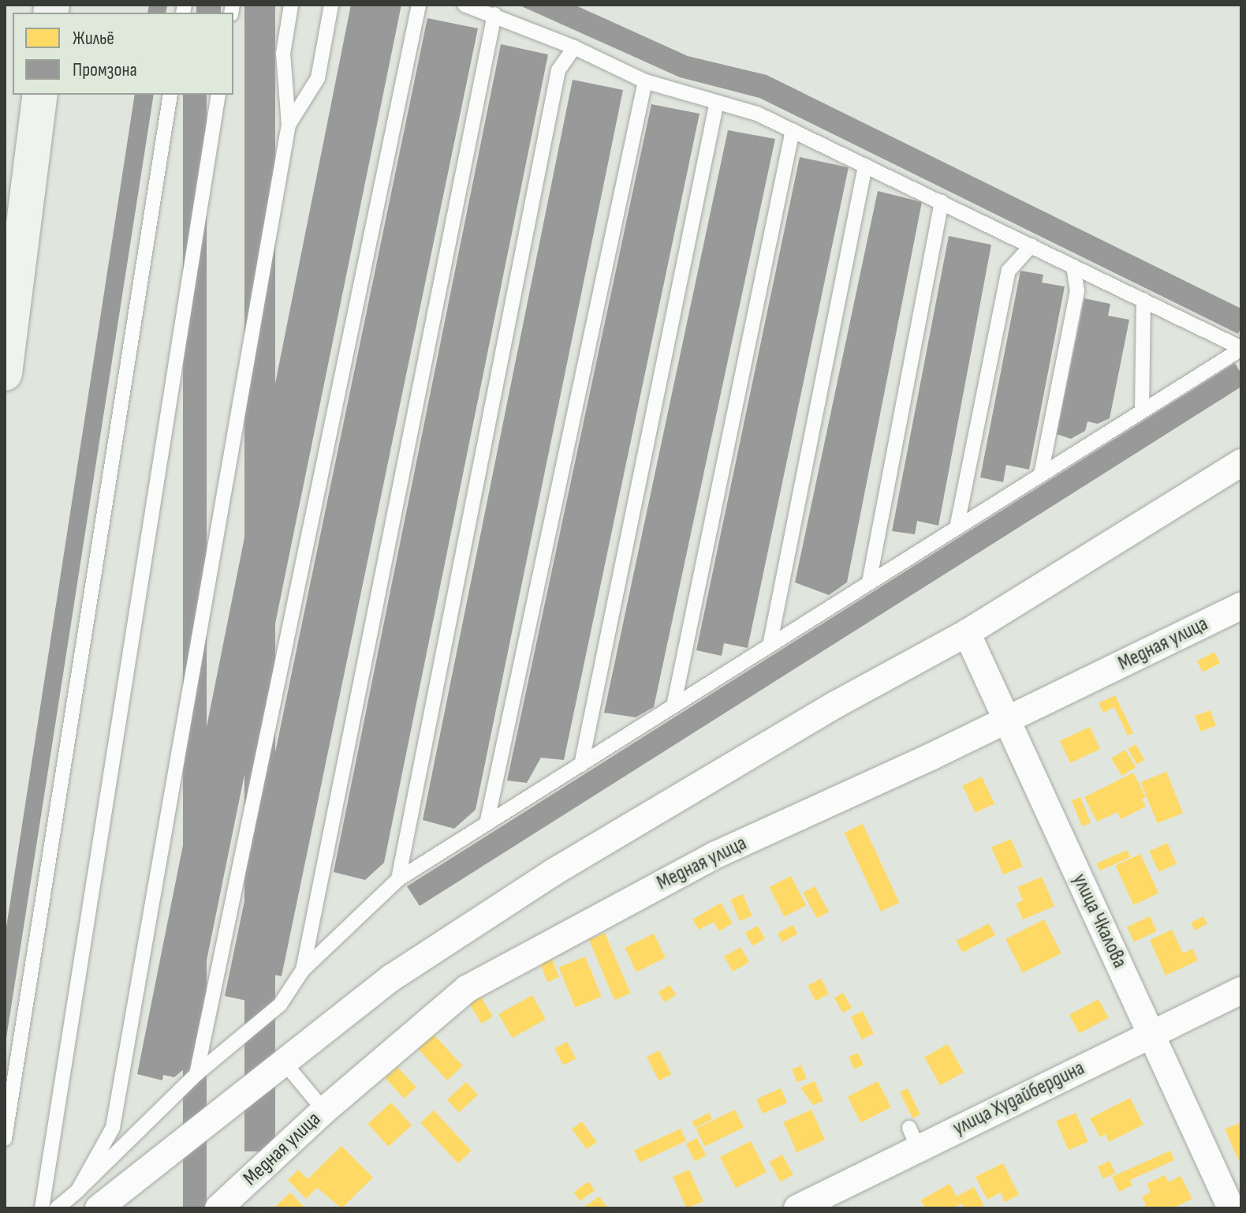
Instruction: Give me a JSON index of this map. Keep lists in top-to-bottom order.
{
  "streets": {
    "street": ["Медная улица", "улица Чкалова", "улица Худайбердина"]
  },
  "crossings": [
    ["Медная улица", "улица Чкалова"],
    ["улица Чкалова", "улица Худайбердина"]
  ],
  "legend": ["Жильё", "Промзона"]
}
